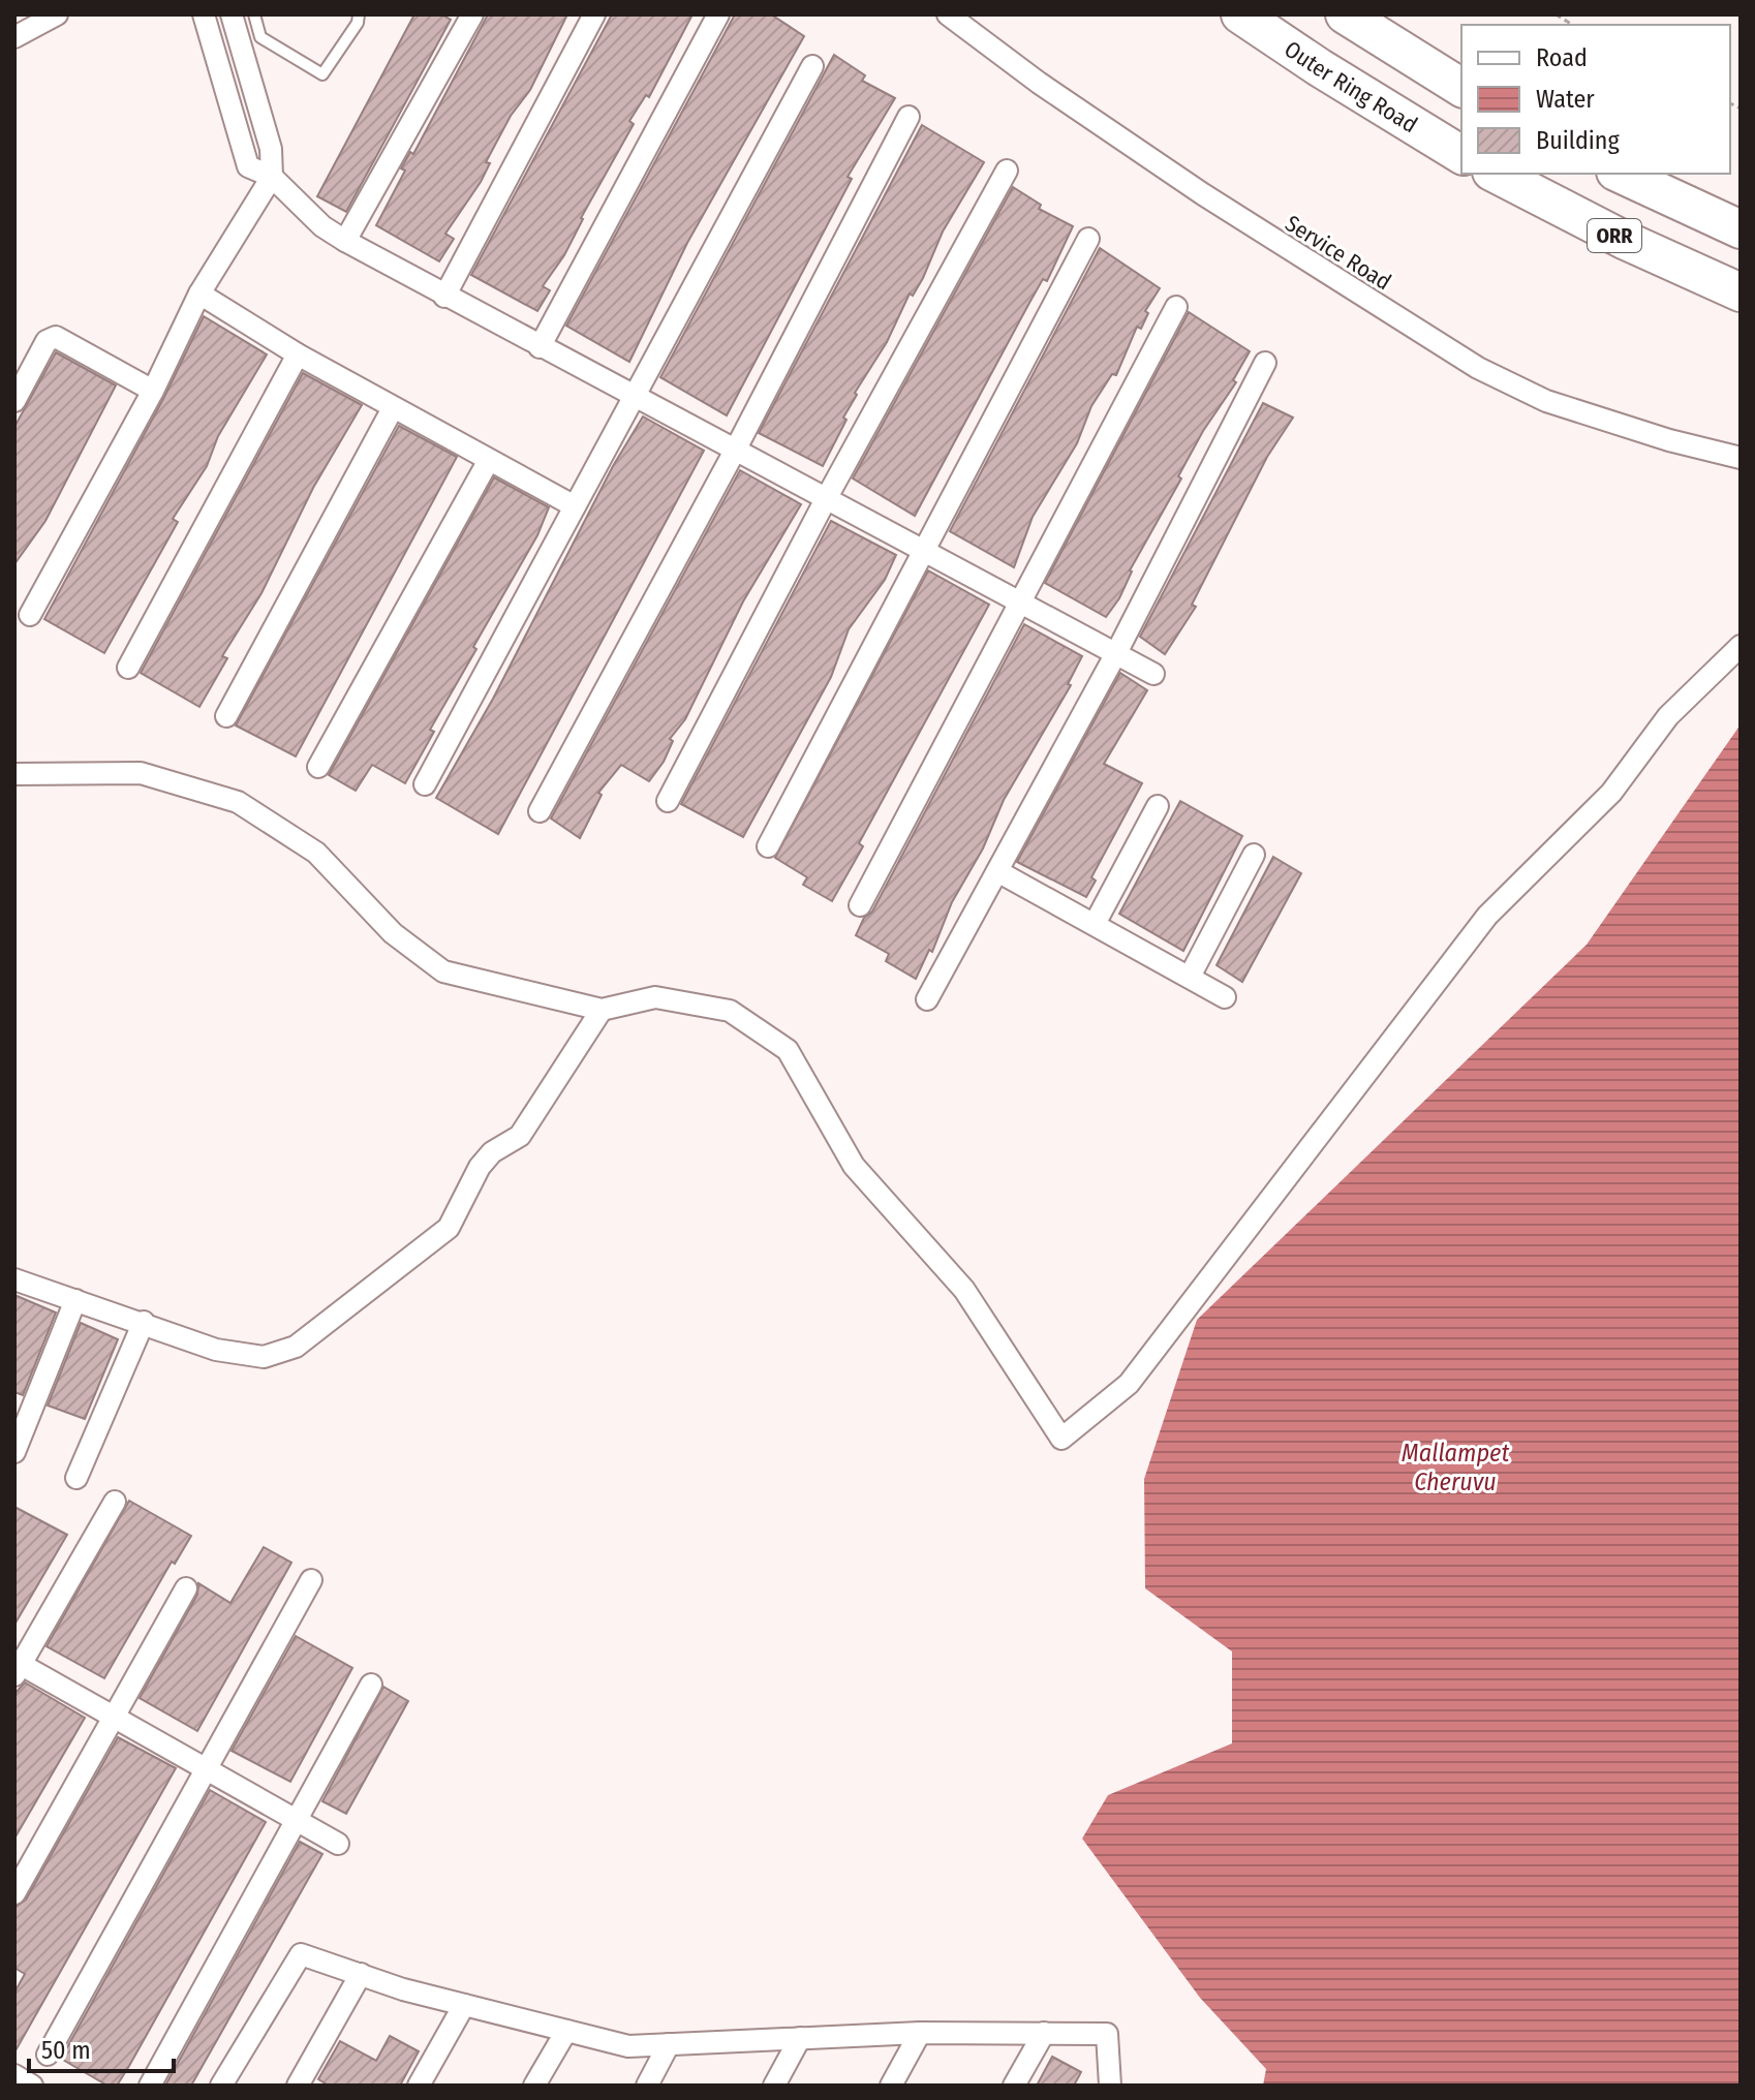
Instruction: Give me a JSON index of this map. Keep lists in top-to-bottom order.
{
  "streets": {
    "highway": ["Outer Ring Road", "ORR"],
    "street": ["Service Road"]
  },
  "water": ["Mallampet Cheruvu"],
  "legend": ["Road", "Water", "Building"],
  "scale_bar": "50 m"
}
